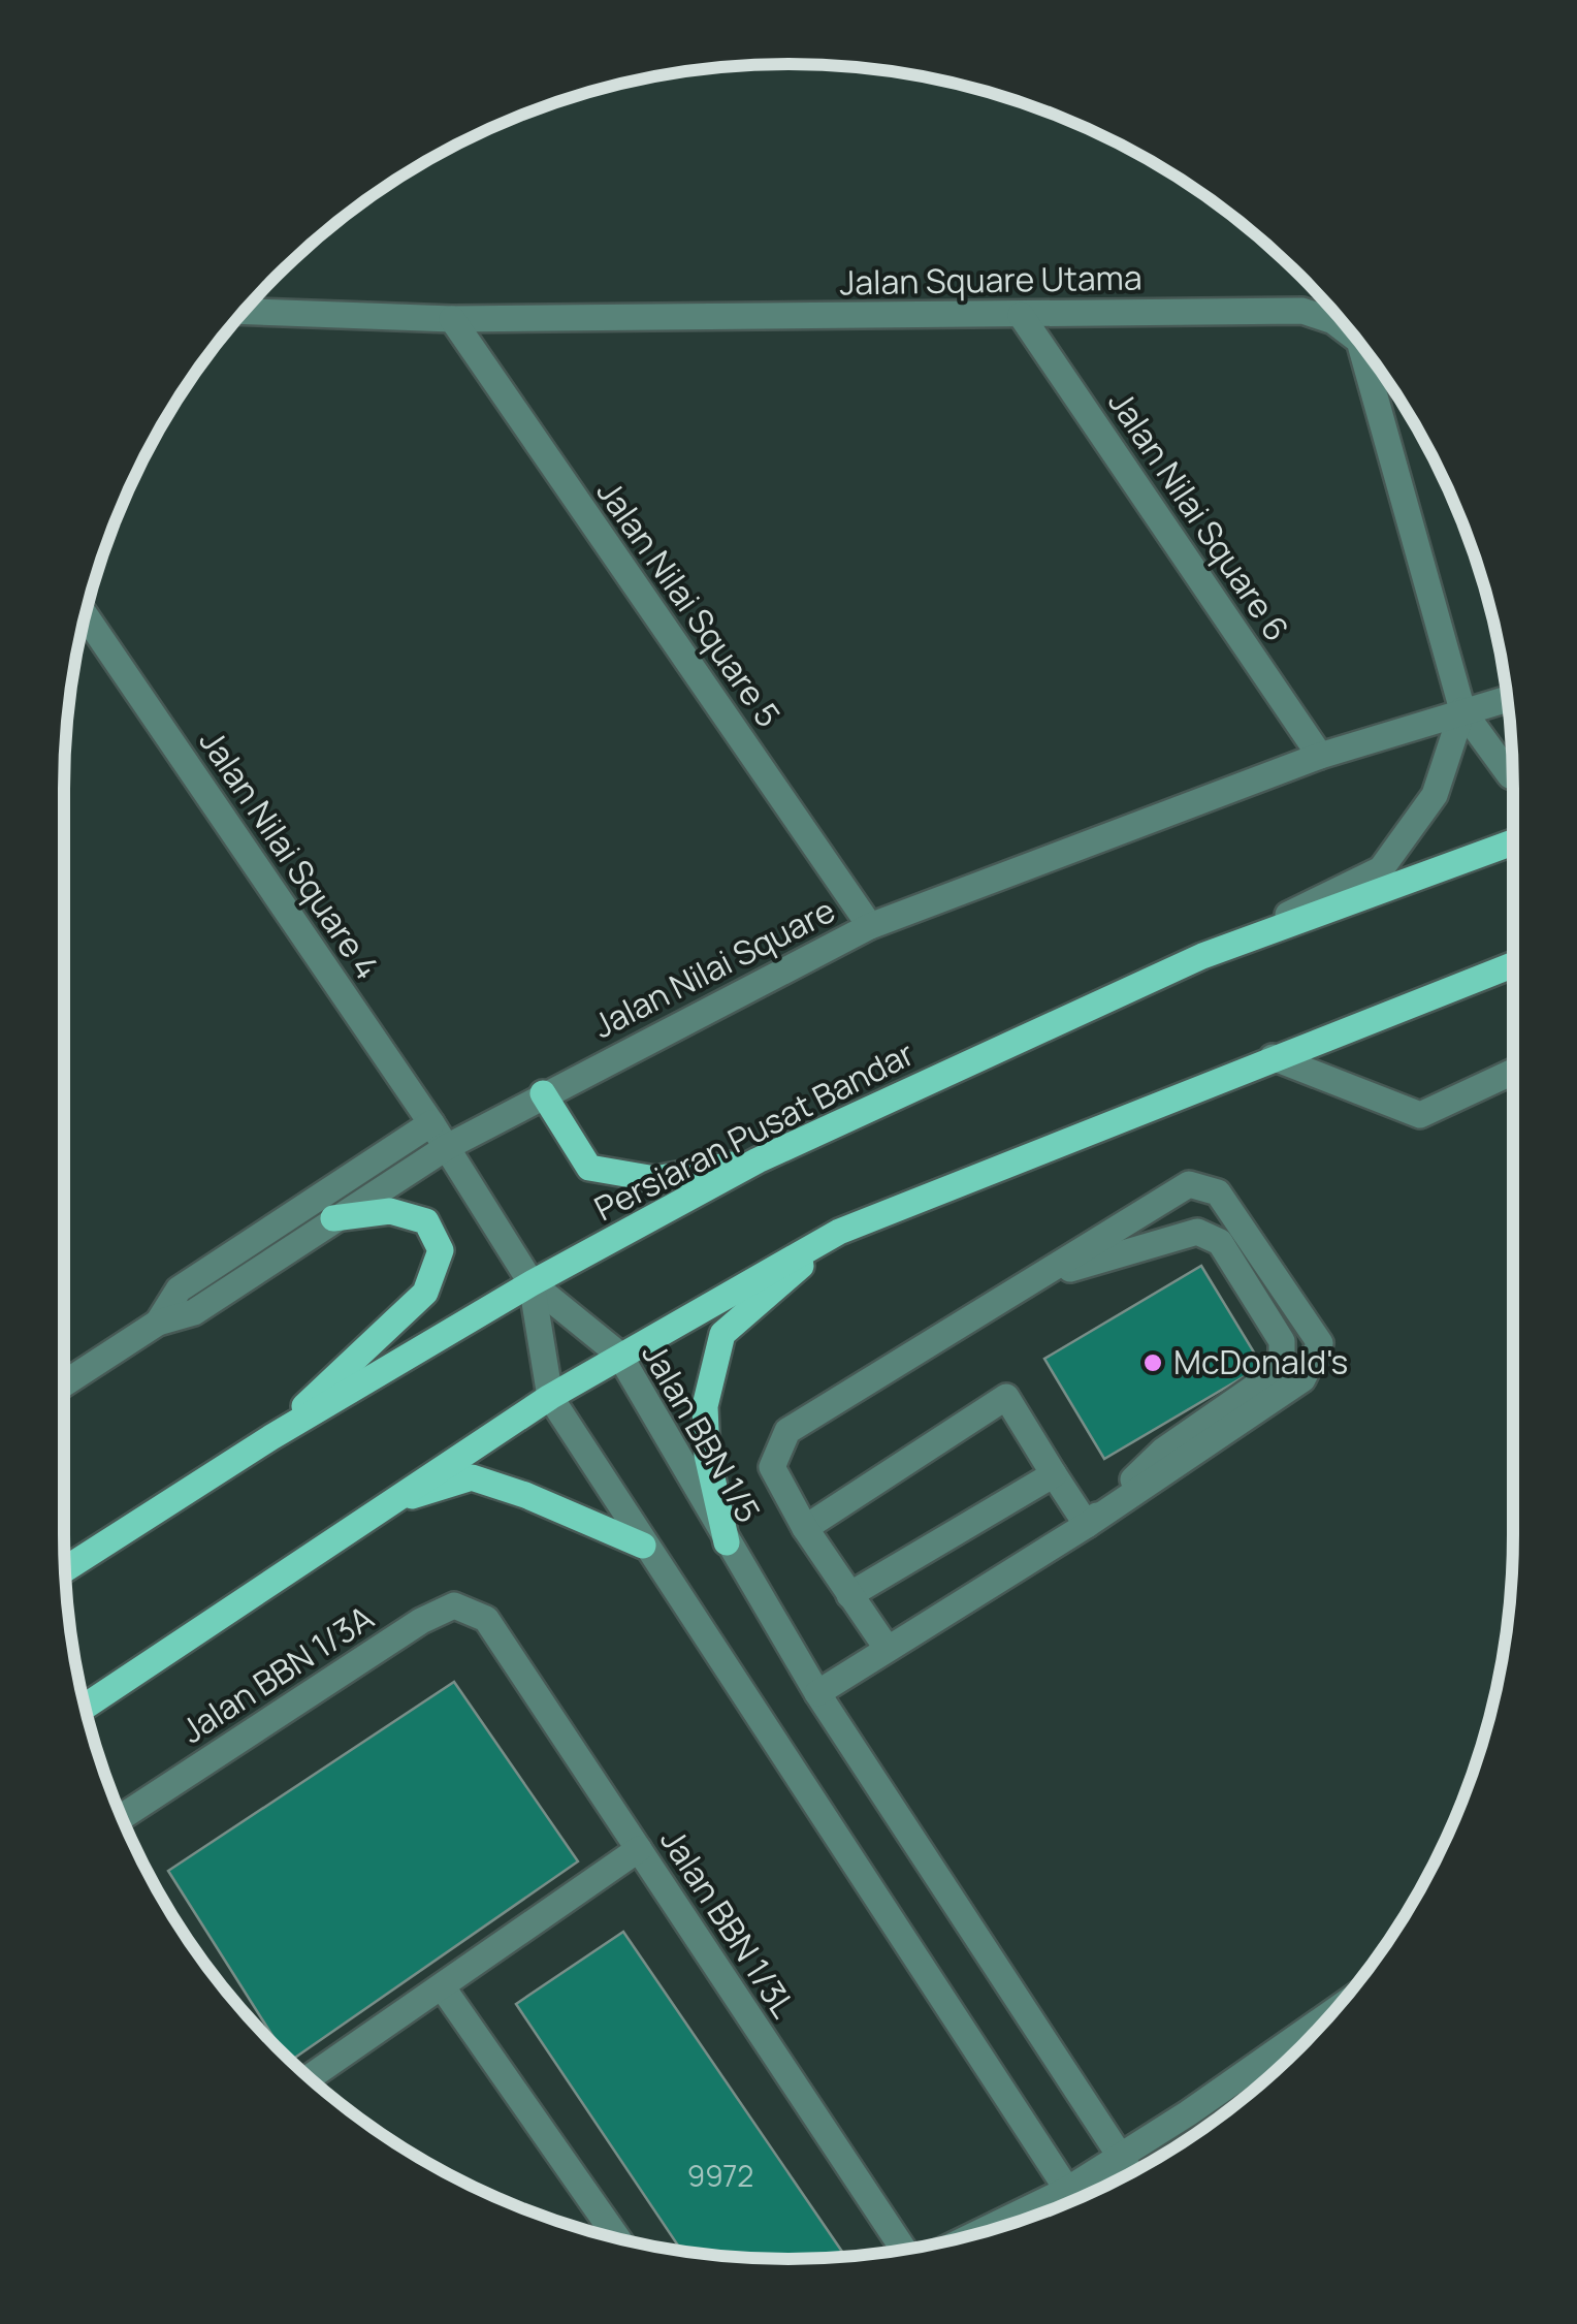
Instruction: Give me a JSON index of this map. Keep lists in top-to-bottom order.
{
  "streets": {
    "main road": ["Persiaran Pusat Bandar"],
    "street": [
      "Jalan Square Utama",
      "Jalan Nilai Square 6",
      "Jalan Nilai Square 5",
      "Jalan Nilai Square 4",
      "Jalan Nilai Square",
      "Jalan BBN 1/5",
      "Jalan BBN 1/3A",
      "Jalan BBN 1/3L"
    ]
  },
  "crossings": [
    ["Jalan Square Utama", "Jalan Nilai Square 6"],
    ["Jalan Square Utama", "Jalan Nilai Square 5"],
    ["Jalan Square Utama", "Jalan Nilai Square"],
    ["Jalan Nilai Square 6", "Jalan Nilai Square"],
    ["Jalan Nilai Square 5", "Jalan Nilai Square"],
    ["Jalan Nilai Square 4", "Jalan Nilai Square"],
    ["Jalan Nilai Square 4", "Persiaran Pusat Bandar"],
    ["Jalan Nilai Square 4", "Jalan BBN 1/5"],
    ["Persiaran Pusat Bandar", "Jalan BBN 1/5"],
    ["Jalan BBN 1/3A", "Jalan BBN 1/3L"]
  ],
  "places": ["McDonald's"],
  "house_numbers": ["9972"]
}
